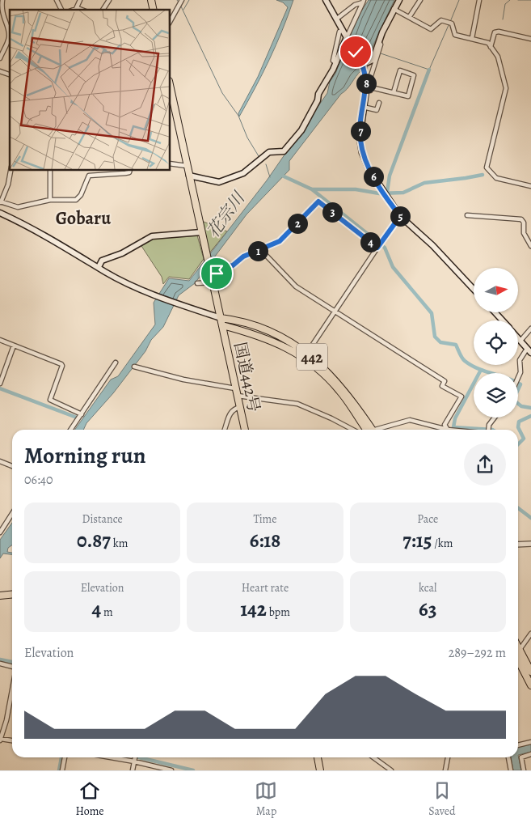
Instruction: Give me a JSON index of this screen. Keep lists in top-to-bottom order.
{
  "streets": {
    "highway": ["442", "国道442号"]
  },
  "crossings": [
    ["442", "国道442号"]
  ],
  "districts": ["Gobaru"],
  "water": ["花宗川"],
  "north": "right",
  "page": {
    "pins": [
      "8",
      "7",
      "6",
      "3",
      "5",
      "2",
      "4",
      "1"
    ],
    "heading": ["Morning run", "06:40"],
    "stats": [
      ["Distance", "0.87 km"],
      ["Time", "6:18"],
      ["Pace", "7:15 /km"],
      ["Elevation", "4 m"],
      ["Heart rate", "142 bpm"],
      ["kcal", "63"]
    ],
    "chart": ["Elevation", "289–292 m"],
    "tabs": ["Home", "Map", "Saved"]
  }
}
